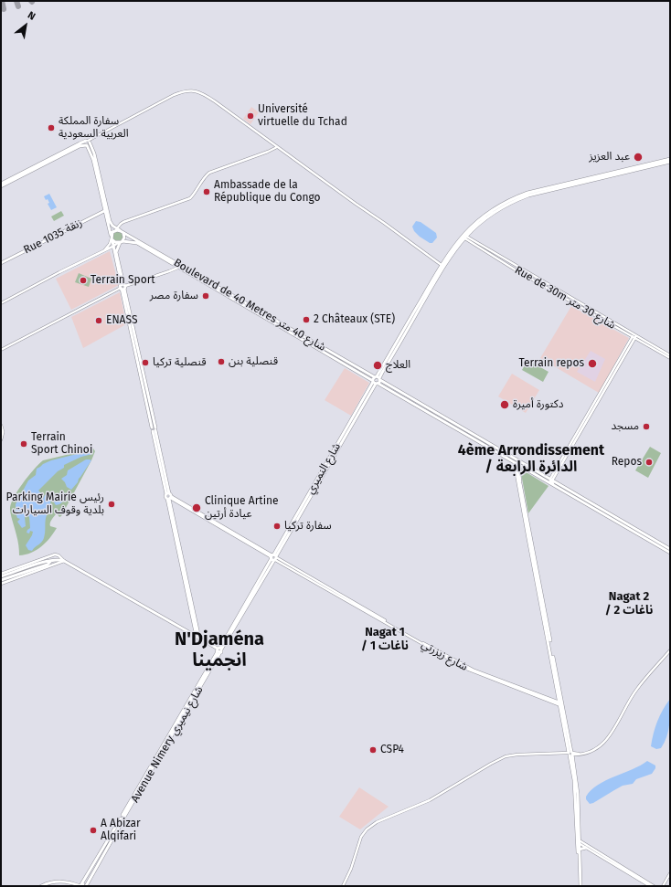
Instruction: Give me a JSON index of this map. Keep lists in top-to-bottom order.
{
  "streets": {
    "main road": [
      "Rue 1035 زنقة",
      "Boulevard de 40 Metres شارع 40 متر",
      "شارع النميري",
      "Avenue Nimery شارع نيميري"
    ],
    "street": ["Rue de 30m شارع 30 متر", "شارع زيزرتي"]
  },
  "crossings": [
    ["Rue de 30m شارع 30 متر", "شارع النميري"],
    ["Boulevard de 40 Metres شارع 40 متر", "شارع النميري"],
    ["شارع النميري", "شارع زيزرتي"],
    ["شارع النميري", "Avenue Nimery شارع نيميري"],
    ["شارع زيزرتي", "Avenue Nimery شارع نيميري"]
  ],
  "districts": [
    "4ème Arrondissement / الدائرة الرابعة",
    "Nagat 2 / ناغات 2",
    "Nagat 1 / ناغات 1",
    "N'Djaména انجمينا"
  ],
  "places": [
    "Université virtuelle du Tchad",
    "سفارة المملكة العربية السعودية",
    "عبد العزيز",
    "Ambassade de la République du Congo",
    "Terrain Sport",
    "سفارة مصر",
    "2 Châteaux (STE)",
    "ENASS",
    "قنصلية بنن",
    "قنصلية تركيا",
    "Terrain repos",
    "العلاج",
    "دكتورة أميرة",
    "مسجد",
    "Terrain Sport Chinoi",
    "Repos",
    "Parking Mairie رئيس بلدية وقوف السيارات",
    "Clinique Artine عيادة أرتين",
    "سفارة تركيا",
    "CSP4",
    "A Abizar Alqifari"
  ],
  "north": "top right"
}
